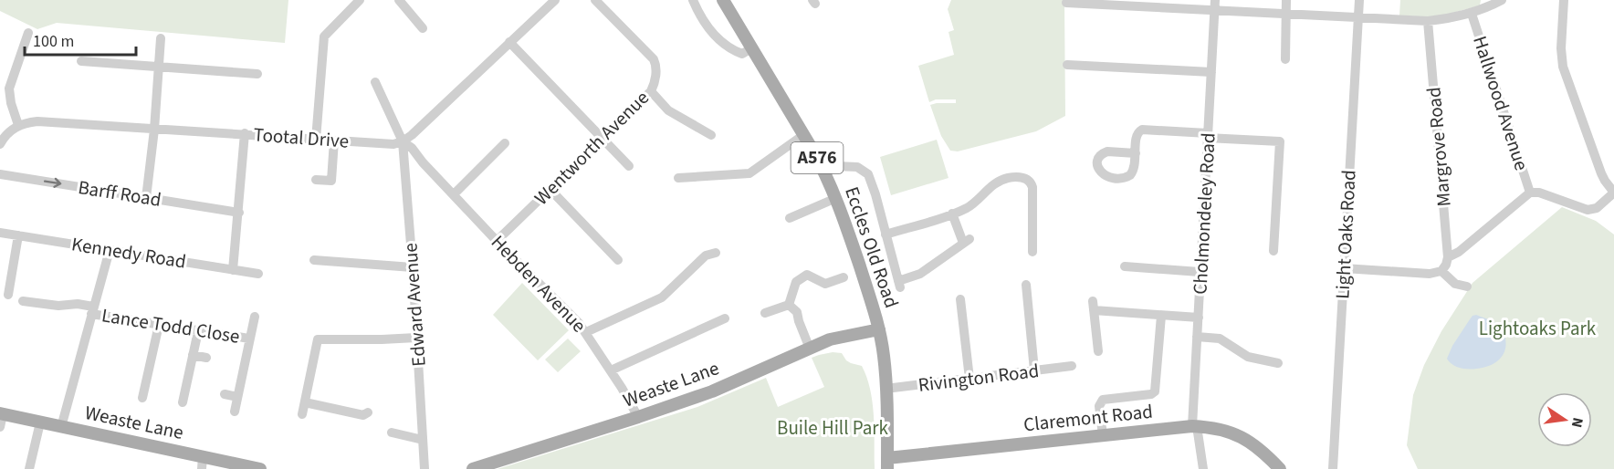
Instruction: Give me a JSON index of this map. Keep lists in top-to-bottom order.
{
  "streets": {
    "main road": [
      "A576",
      "Eccles Old Road",
      "Weaste Lane",
      "Claremont Road"
    ],
    "street": [
      "Hallwood Avenue",
      "Tootal Drive",
      "Margrove Road",
      "Wentworth Avenue",
      "Barff Road",
      "Cholmondeley Road",
      "Light Oaks Road",
      "Kennedy Road",
      "Hebden Avenue",
      "Edward Avenue",
      "Lance Todd Close",
      "Rivington Road"
    ]
  },
  "crossings": [
    ["Tootal Drive", "Hebden Avenue"],
    ["Tootal Drive", "Edward Avenue"],
    ["Wentworth Avenue", "Hebden Avenue"],
    ["Cholmondeley Road", "Claremont Road"],
    ["Eccles Old Road", "Rivington Road"],
    ["Eccles Old Road", "Weaste Lane"],
    ["Eccles Old Road", "Claremont Road"],
    ["Hebden Avenue", "Edward Avenue"],
    ["Hebden Avenue", "Weaste Lane"]
  ],
  "one_way": ["Barff Road"],
  "parks": ["Lightoaks Park", "Buile Hill Park"],
  "scale_bar": "100 m",
  "north": "right"
}
